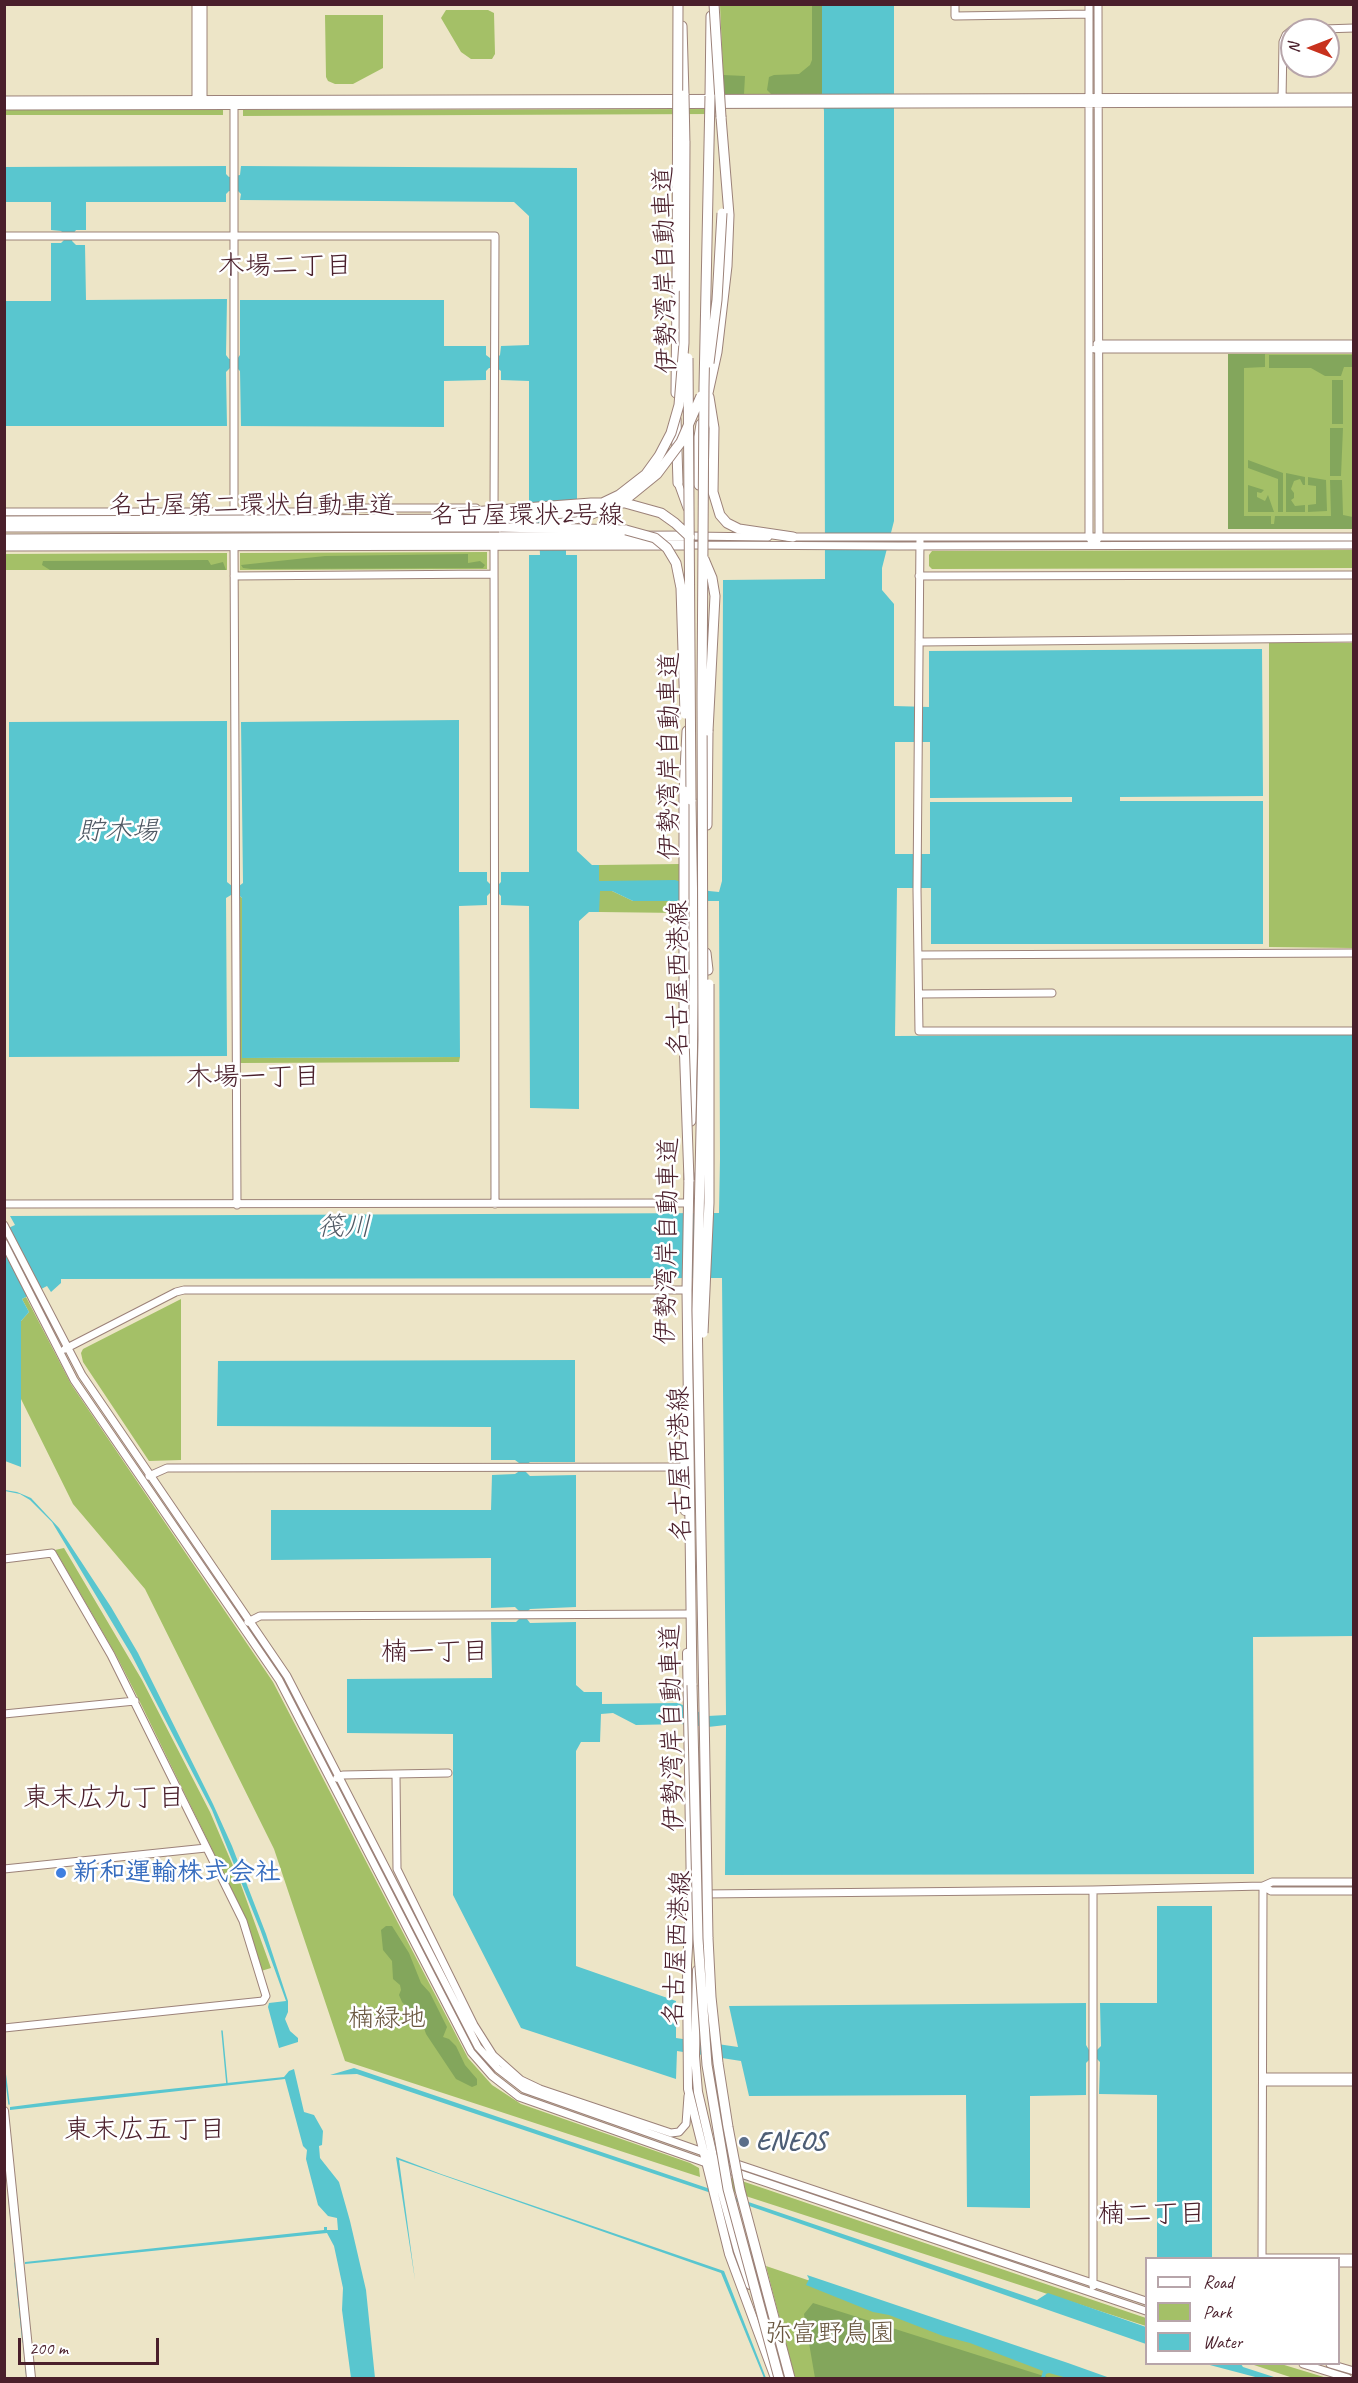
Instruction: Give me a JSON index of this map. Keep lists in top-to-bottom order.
{
  "streets": {
    "highway": ["伊勢湾岸自動車道", "名古屋第二環状自動車道", "名古屋環状2号線"],
    "main road": ["名古屋西港線"]
  },
  "crossings": [
    ["伊勢湾岸自動車道", "名古屋西港線"],
    ["名古屋環状2号線", "名古屋西港線"]
  ],
  "districts": [
    "木場二丁目",
    "木場一丁目",
    "楠一丁目",
    "東末広九丁目",
    "東末広五丁目",
    "楠二丁目"
  ],
  "water": ["貯木場", "筏川"],
  "parks": ["楠緑地", "弥富野鳥園"],
  "places": ["新和運輸株式会社", "ENEOS"],
  "legend": ["Road", "Park", "Water"],
  "scale_bar": "200 m",
  "north": "left"
}
